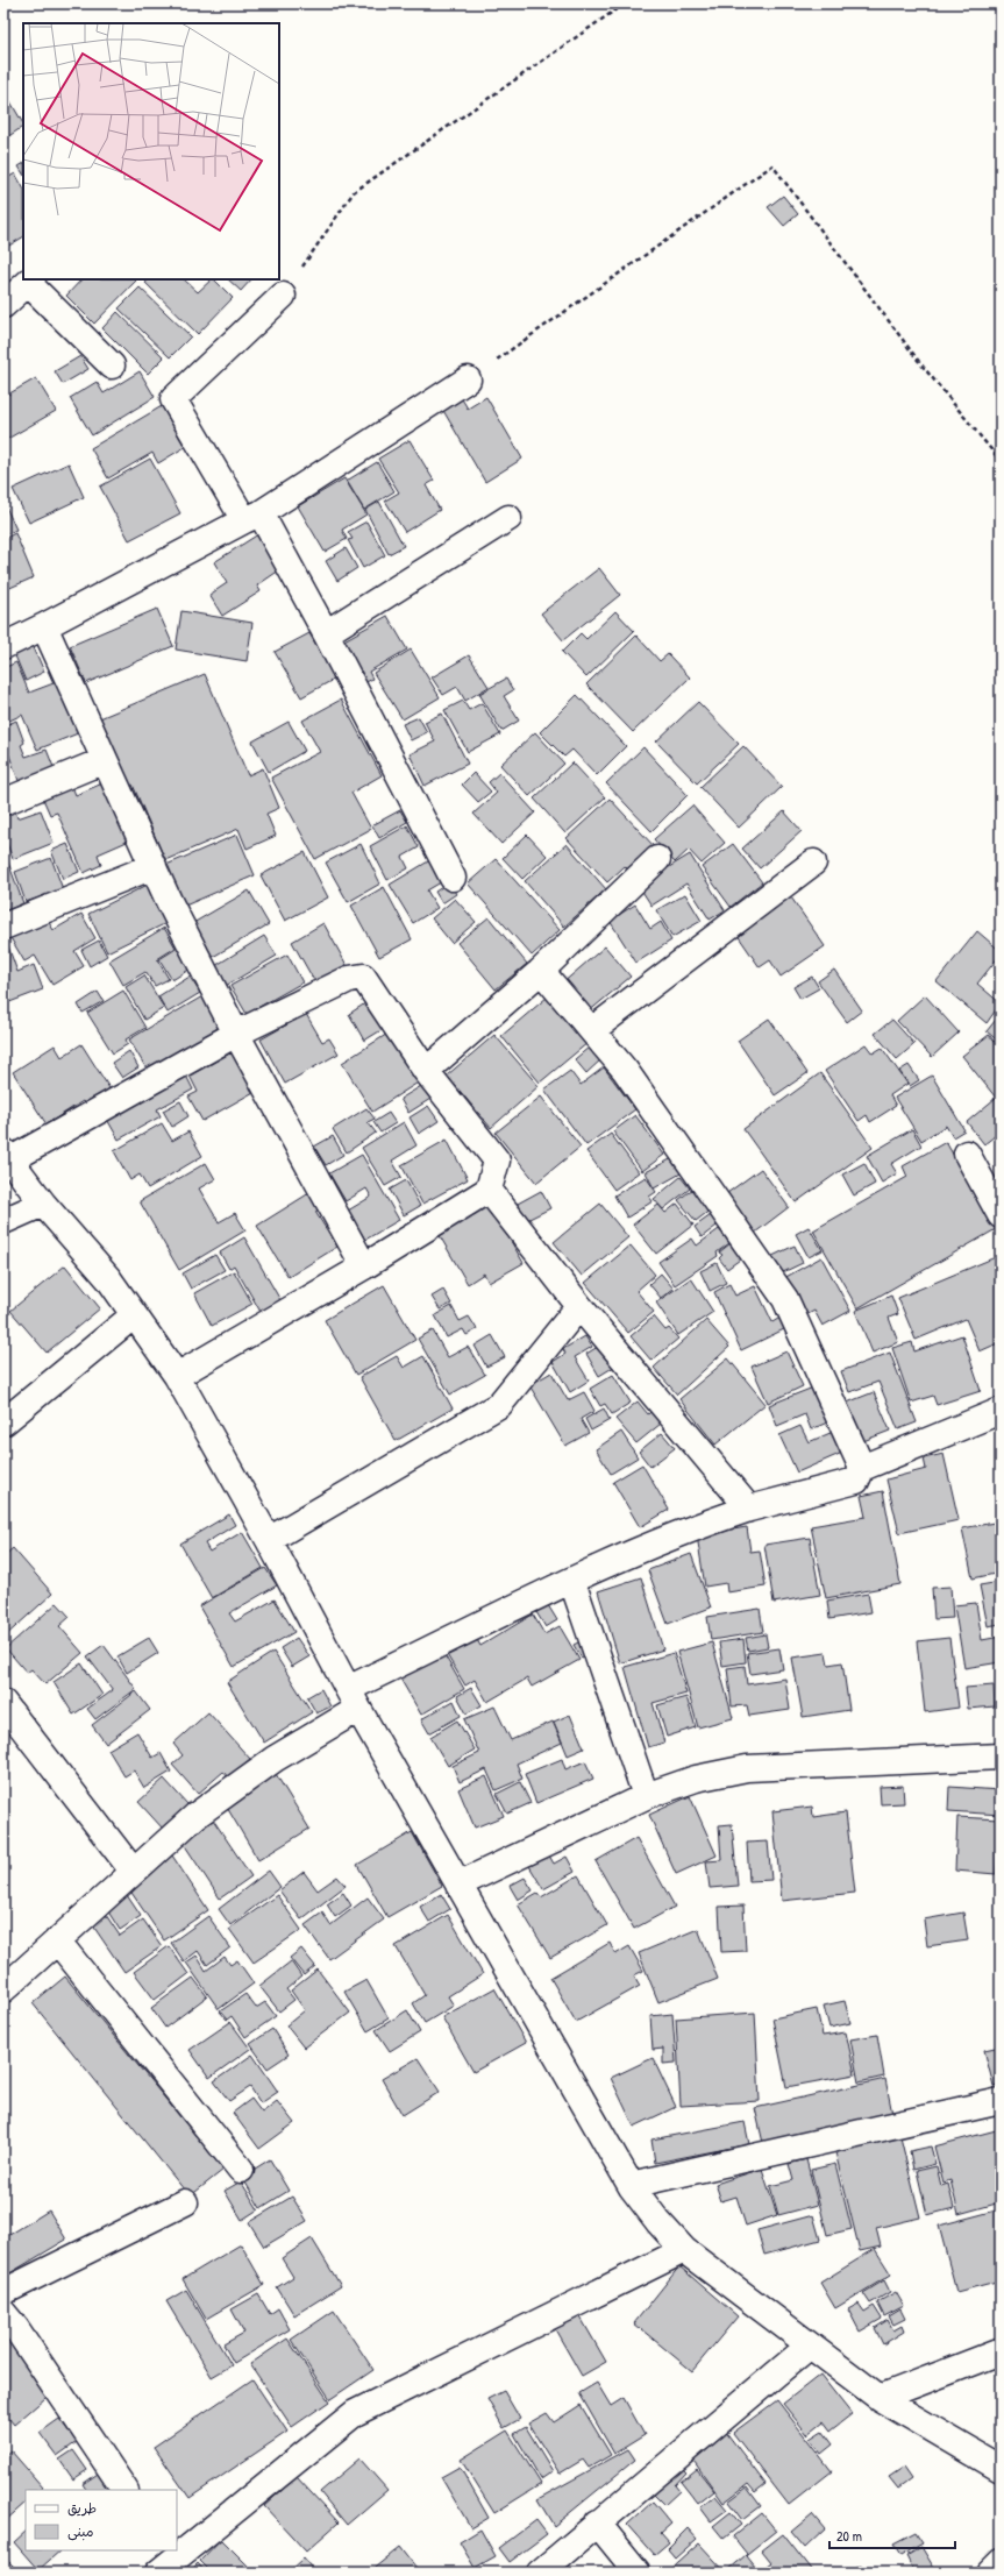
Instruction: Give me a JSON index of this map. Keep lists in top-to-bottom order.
{
  "legend": ["طريق", "مبنى"],
  "scale_bar": "20 m"
}
